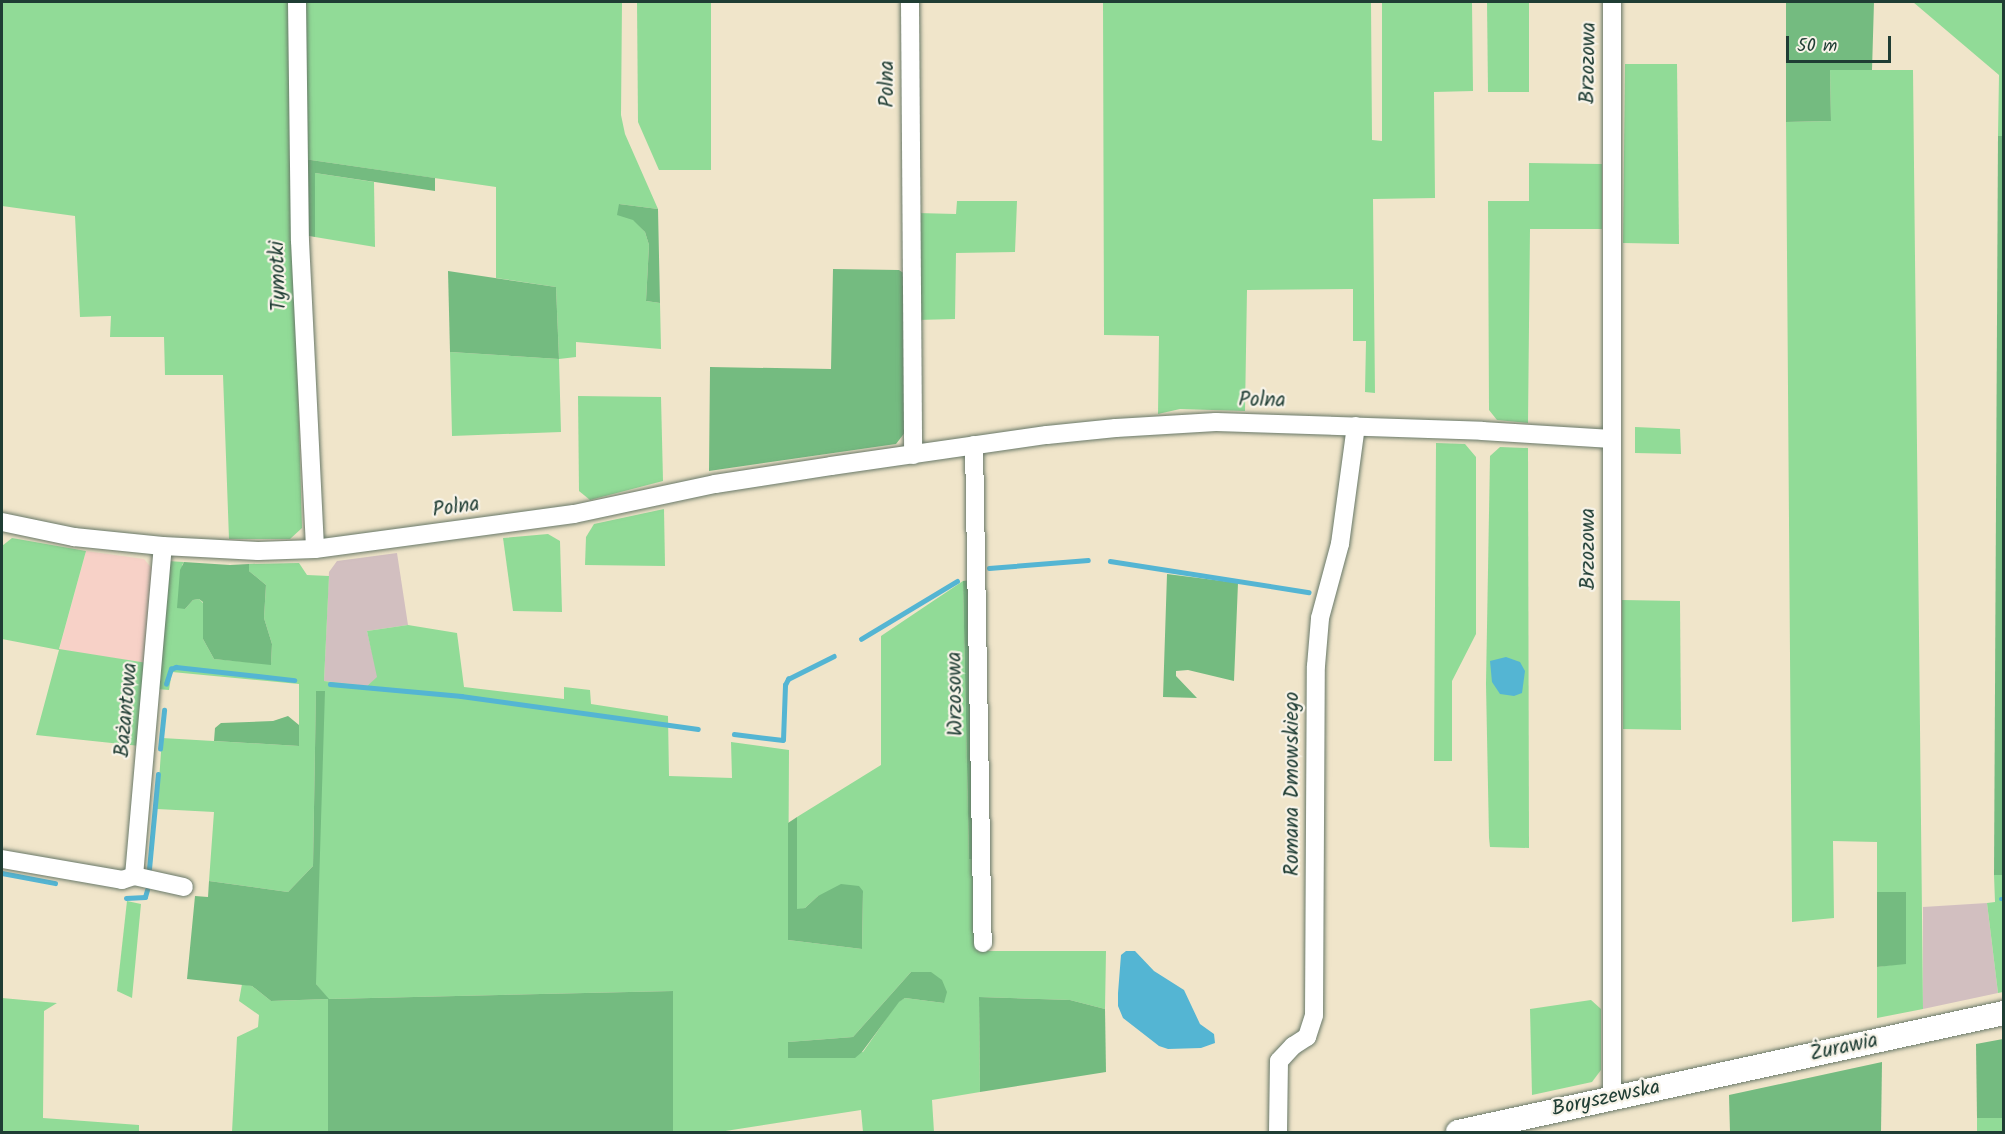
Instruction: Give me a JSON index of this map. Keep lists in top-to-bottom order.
{
  "streets": {
    "main road": ["Żurawia", "Boryszewska"],
    "street": [
      "Brzozowa",
      "Polna",
      "Tymotki",
      "Wrzosowa",
      "Bażantowa",
      "Romana Dmowskiego"
    ]
  },
  "crossings": [
    ["Brzozowa", "Polna"],
    ["Brzozowa", "Boryszewska"],
    ["Polna", "Tymotki"],
    ["Polna", "Wrzosowa"],
    ["Polna", "Bażantowa"],
    ["Polna", "Romana Dmowskiego"],
    ["Żurawia", "Boryszewska"]
  ],
  "scale_bar": "50 m"
}
